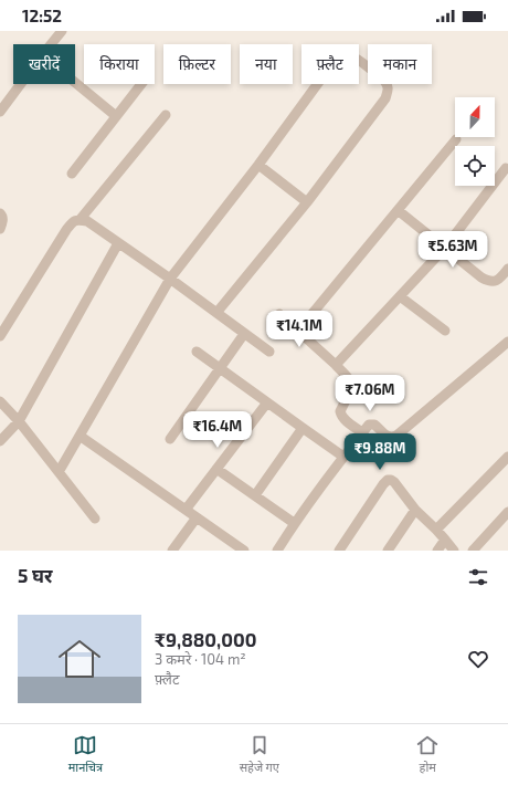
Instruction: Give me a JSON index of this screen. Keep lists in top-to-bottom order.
{
  "north": "top",
  "page": {
    "status": "12:52",
    "chip": [
      "खरीदें",
      "किराया",
      "फ़िल्टर",
      "नया",
      "फ़्लैट",
      "मकान"
    ],
    "price": [
      "₹5.63M",
      "₹14.1M",
      "₹7.06M",
      "₹16.4M",
      "₹9.88M"
    ],
    "heading": "5 घर",
    "list": [
      {
        "name": "₹9,880,000",
        "note": "3 कमरे · 104 m² · फ़्लैट"
      }
    ],
    "tabs": ["मानचित्र", "सहेजे गए", "होम"]
  }
}
